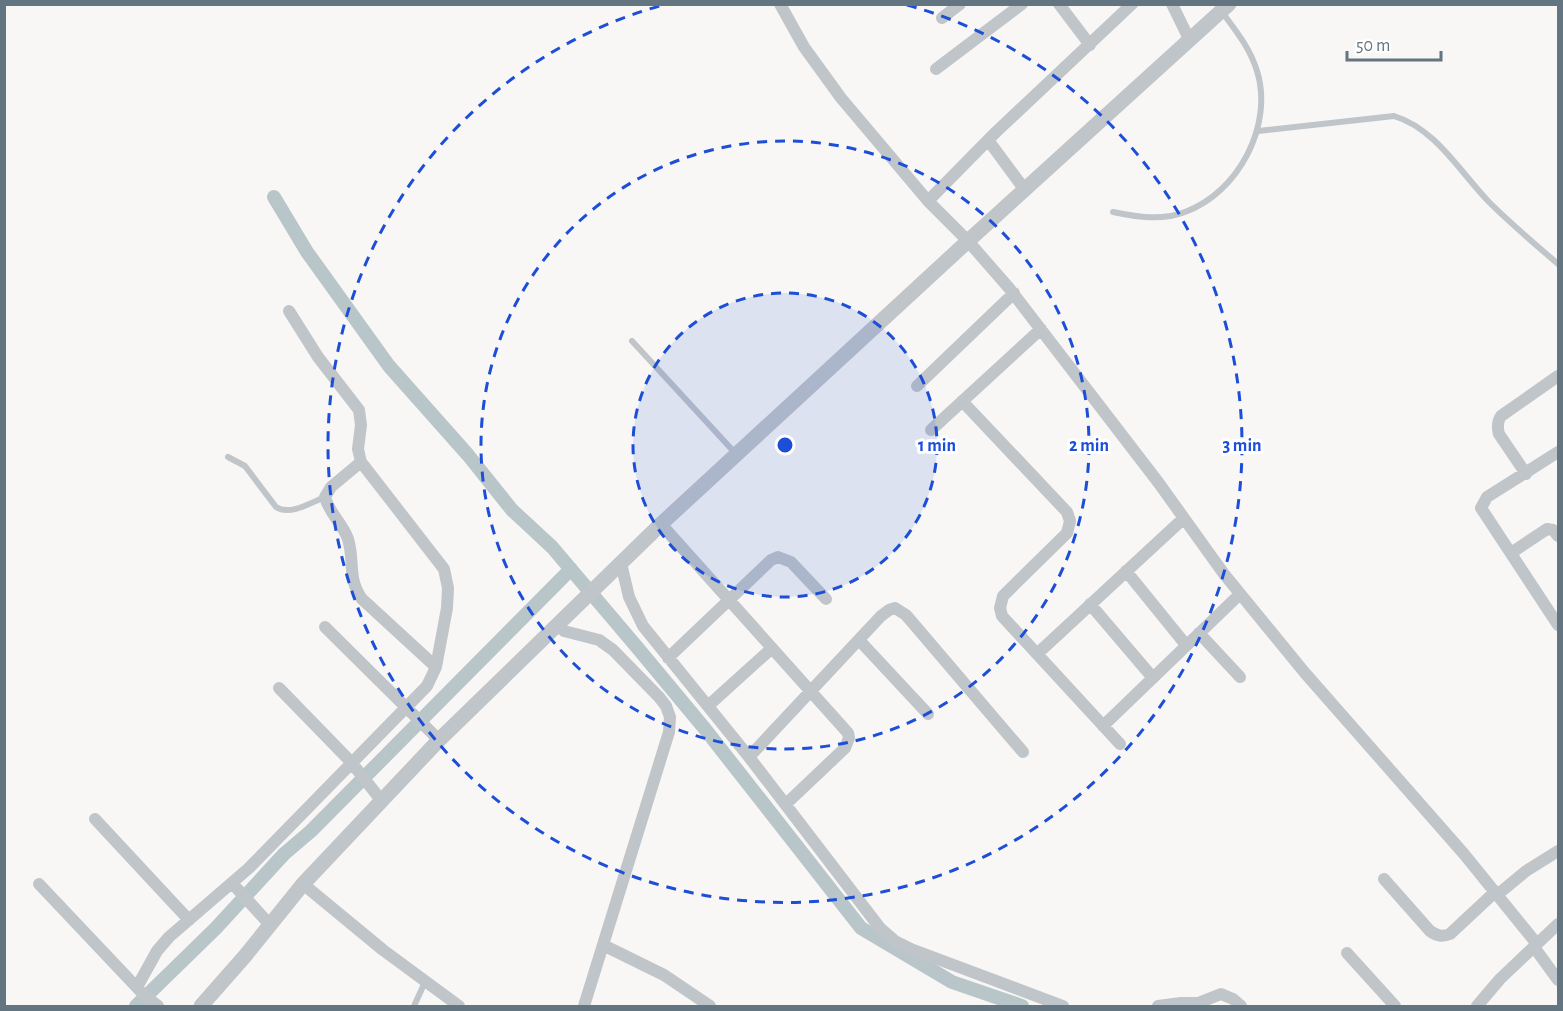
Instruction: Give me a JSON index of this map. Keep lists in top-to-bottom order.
{
  "scale_bar": "50 m",
  "rings": ["1 min", "2 min", "3 min"]
}
